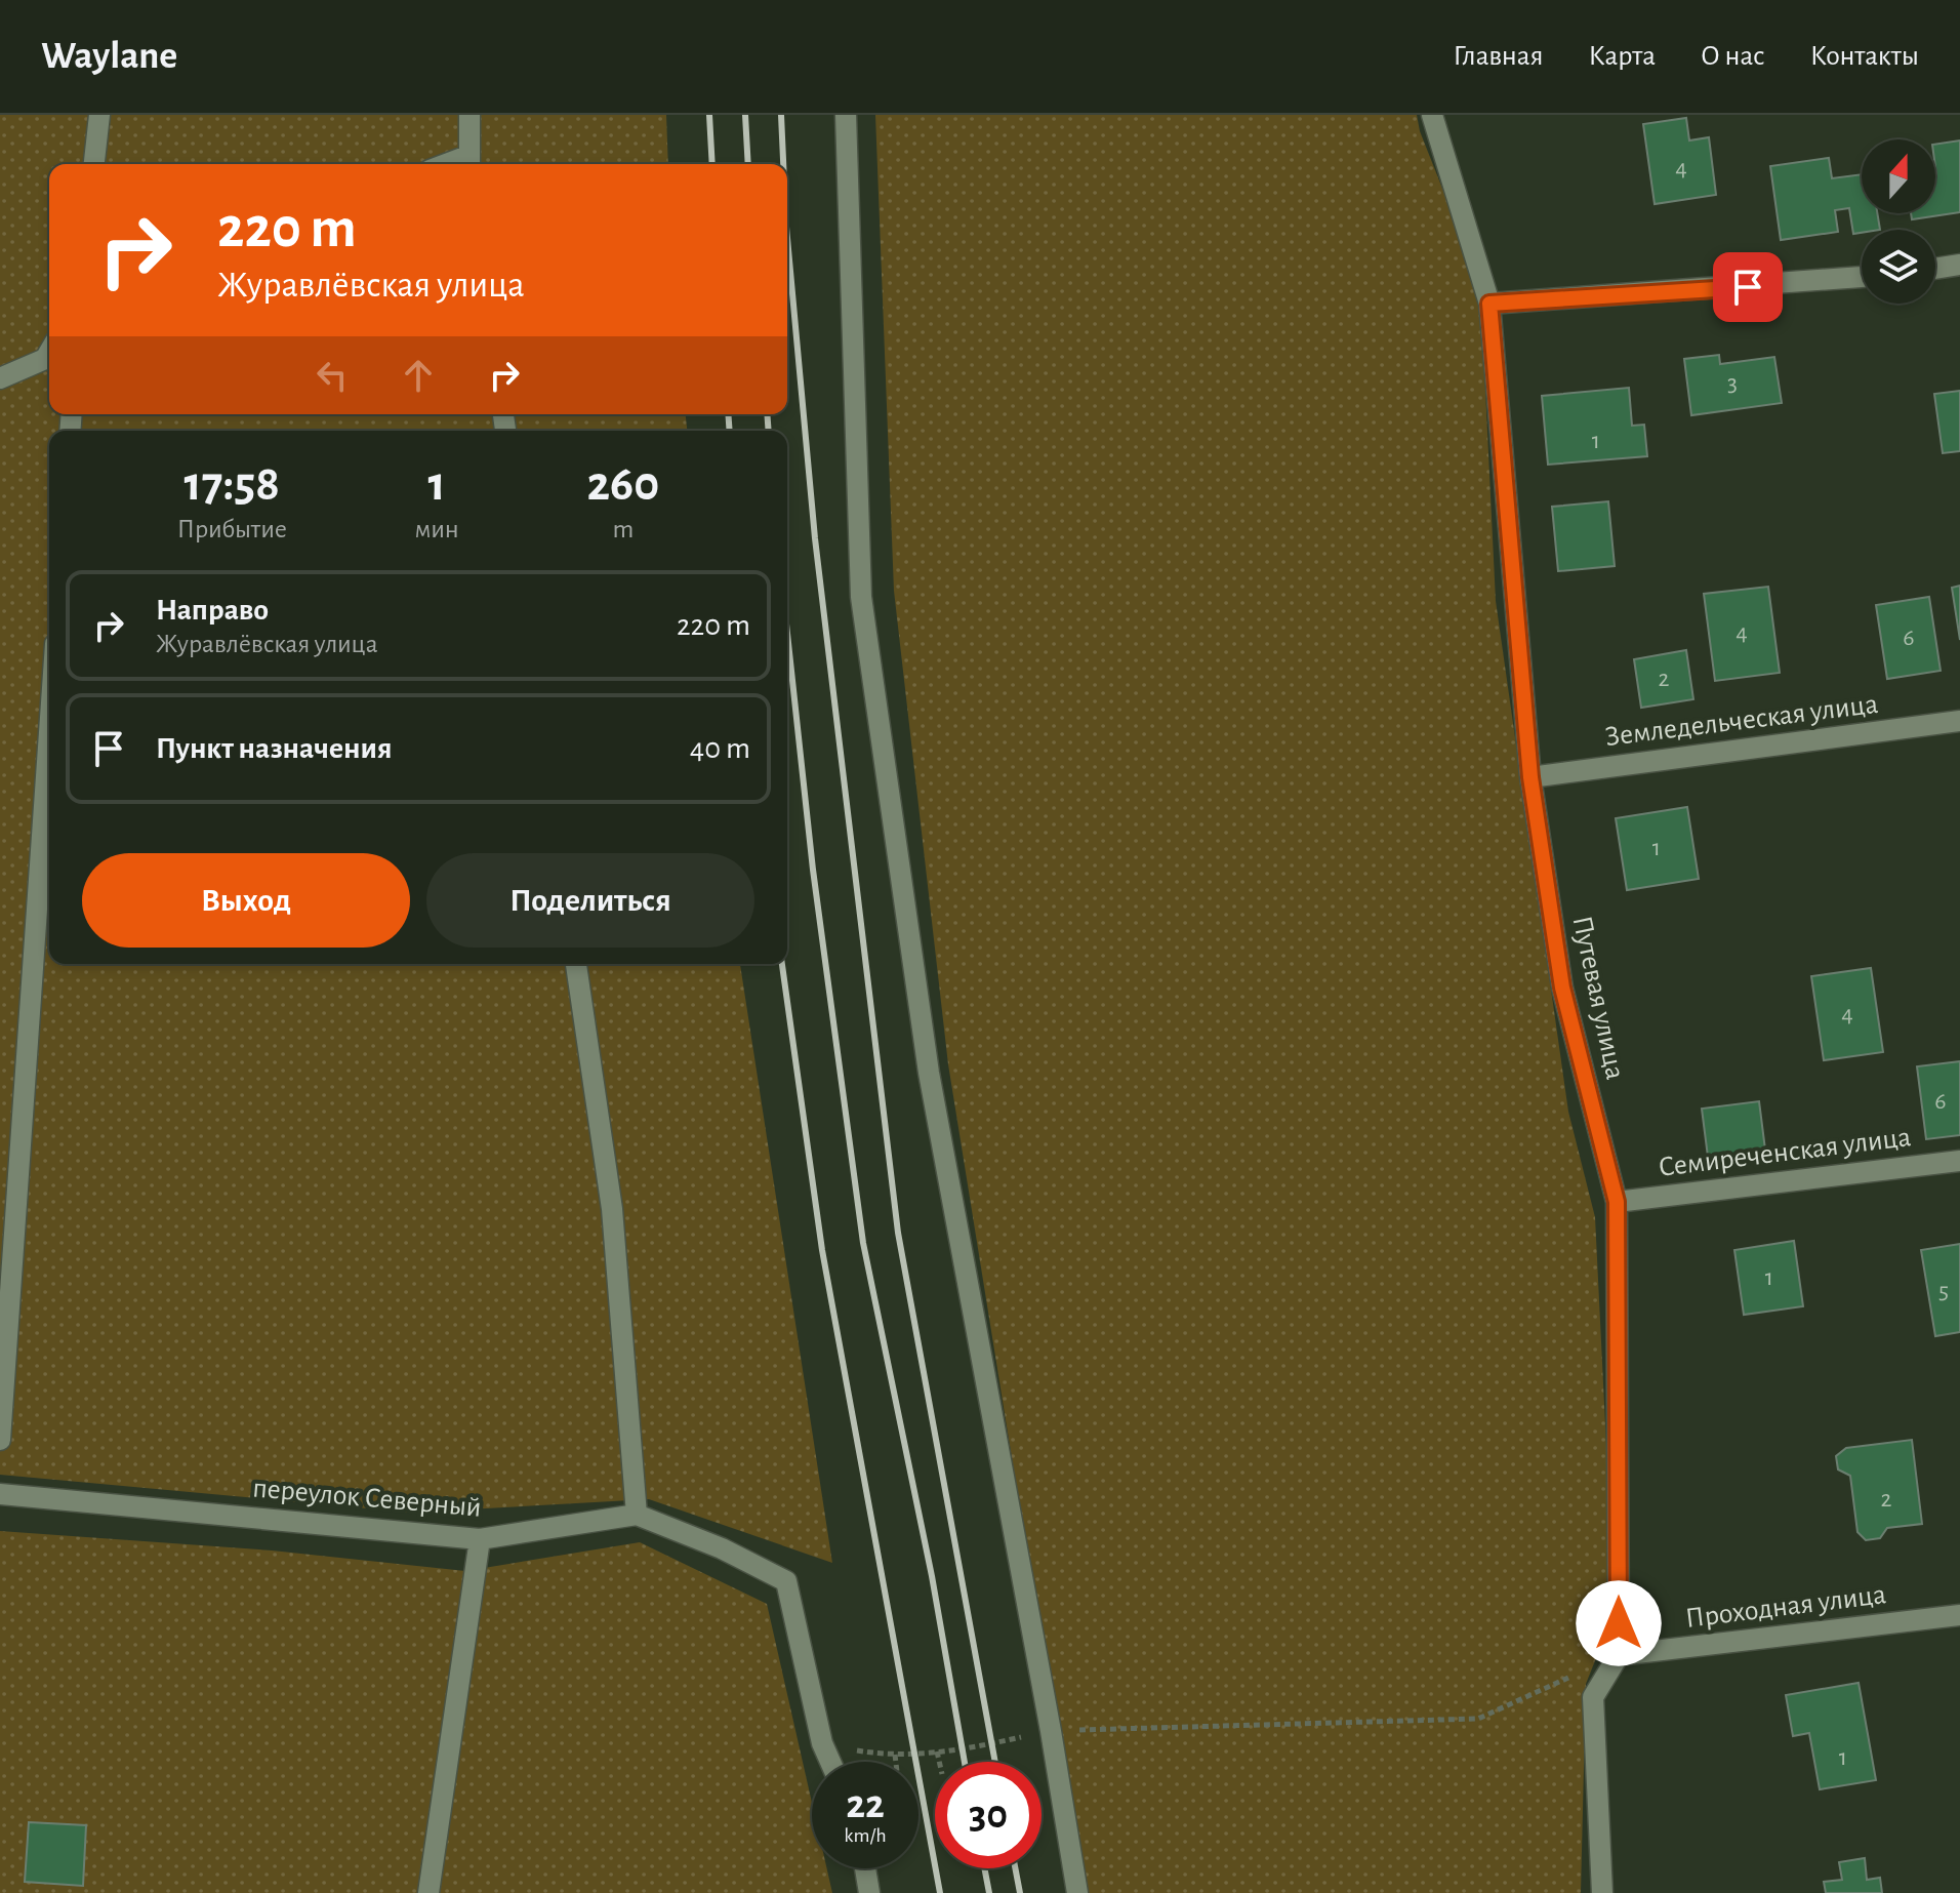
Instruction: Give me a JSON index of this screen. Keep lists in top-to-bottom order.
{
  "streets": {
    "street": [
      "Земледельческая улица",
      "Путевая улица",
      "Семиреченская улица",
      "переулок Северный",
      "Проходная улица"
    ]
  },
  "crossings": [
    ["Земледельческая улица", "Путевая улица"],
    ["Путевая улица", "Семиреченская улица"],
    ["Путевая улица", "Проходная улица"]
  ],
  "house_numbers": [
    "4",
    "3",
    "1",
    "4",
    "6",
    "2",
    "1",
    "4",
    "6",
    "1",
    "5",
    "2",
    "1"
  ],
  "north": "top",
  "page": {
    "header": "Waylane",
    "nav": [
      "Главная",
      "Карта",
      "О нас",
      "Контакты"
    ],
    "turn": ["220 m", "Журавлёвская улица"],
    "eta": [
      "17:58",
      "Прибытие",
      "1",
      "мин",
      "260",
      "m"
    ],
    "list": [
      {
        "name": "Направо",
        "note": "Журавлёвская улица",
        "value": "220 m"
      },
      {
        "name": "Пункт назначения",
        "value": "40 m"
      }
    ],
    "buttons": ["Выход", "Поделиться"],
    "speed": "22 km/h",
    "limit": "30"
  }
}
